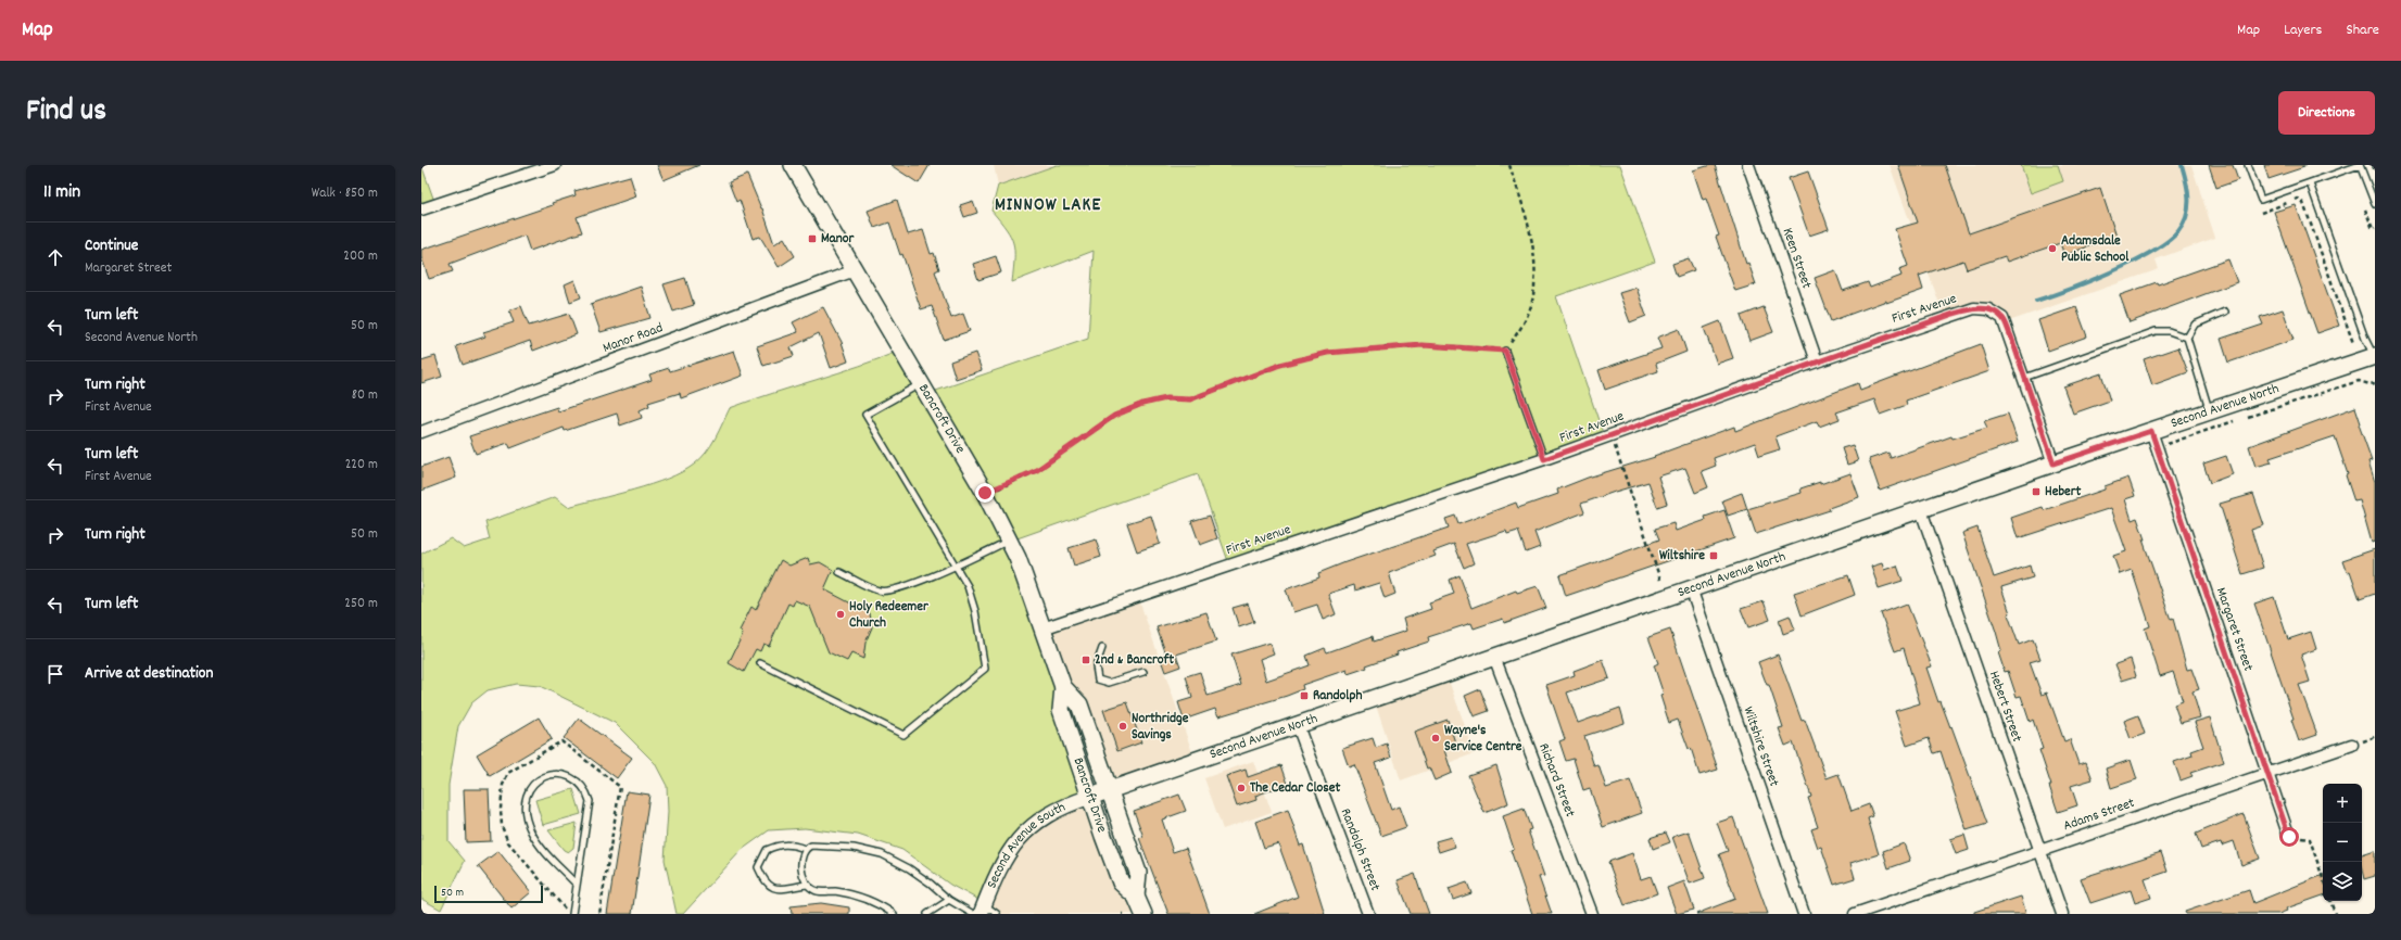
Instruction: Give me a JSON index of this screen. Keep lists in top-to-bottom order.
{
  "streets": {
    "main road": ["Second Avenue North", "Bancroft Drive"],
    "street": [
      "Keen Street",
      "First Avenue",
      "Manor Road",
      "Margaret Street",
      "Hebert Street",
      "Wiltshire Street",
      "Richard Street",
      "Adams Street",
      "Second Avenue South",
      "Randolph Street"
    ]
  },
  "crossings": [
    ["Keen Street", "First Avenue"],
    ["First Avenue", "Second Avenue North"],
    ["First Avenue", "Bancroft Drive"],
    ["Manor Road", "Bancroft Drive"],
    ["Second Avenue North", "Bancroft Drive"],
    ["Second Avenue North", "Margaret Street"],
    ["Second Avenue North", "Hebert Street"],
    ["Second Avenue North", "Wiltshire Street"],
    ["Second Avenue North", "Richard Street"],
    ["Second Avenue North", "Second Avenue South"],
    ["Second Avenue North", "Randolph Street"],
    ["Bancroft Drive", "Second Avenue South"],
    ["Margaret Street", "Adams Street"],
    ["Hebert Street", "Adams Street"]
  ],
  "districts": ["MINNOW LAKE"],
  "places": {
    "transit": [
      "Manor",
      "Hebert",
      "Wiltshire",
      "2nd & Bancroft",
      "Randolph"
    ],
    "other": [
      "Adamsdale Public School",
      "Holy Redeemer Church",
      "Northridge Savings",
      "Wayne's Service Centre",
      "The Cedar Closet"
    ]
  },
  "scale_bar": "50 m",
  "page": {
    "header": "Map",
    "nav": ["Map", "Layers", "Share"],
    "title": "Find us",
    "buttons": "Directions",
    "heading": ["11 min", "Walk · 850 m"],
    "list": [
      ["Continue", "Margaret Street", "200 m"],
      ["Turn left", "Second Avenue North", "50 m"],
      ["Turn right", "First Avenue", "80 m"],
      ["Turn left", "First Avenue", "220 m"],
      ["Turn right", "50 m"],
      ["Turn left", "250 m"],
      "Arrive at destination"
    ],
    "map_buttons": ["+", "−"],
    "scale": "50 m"
  }
}
